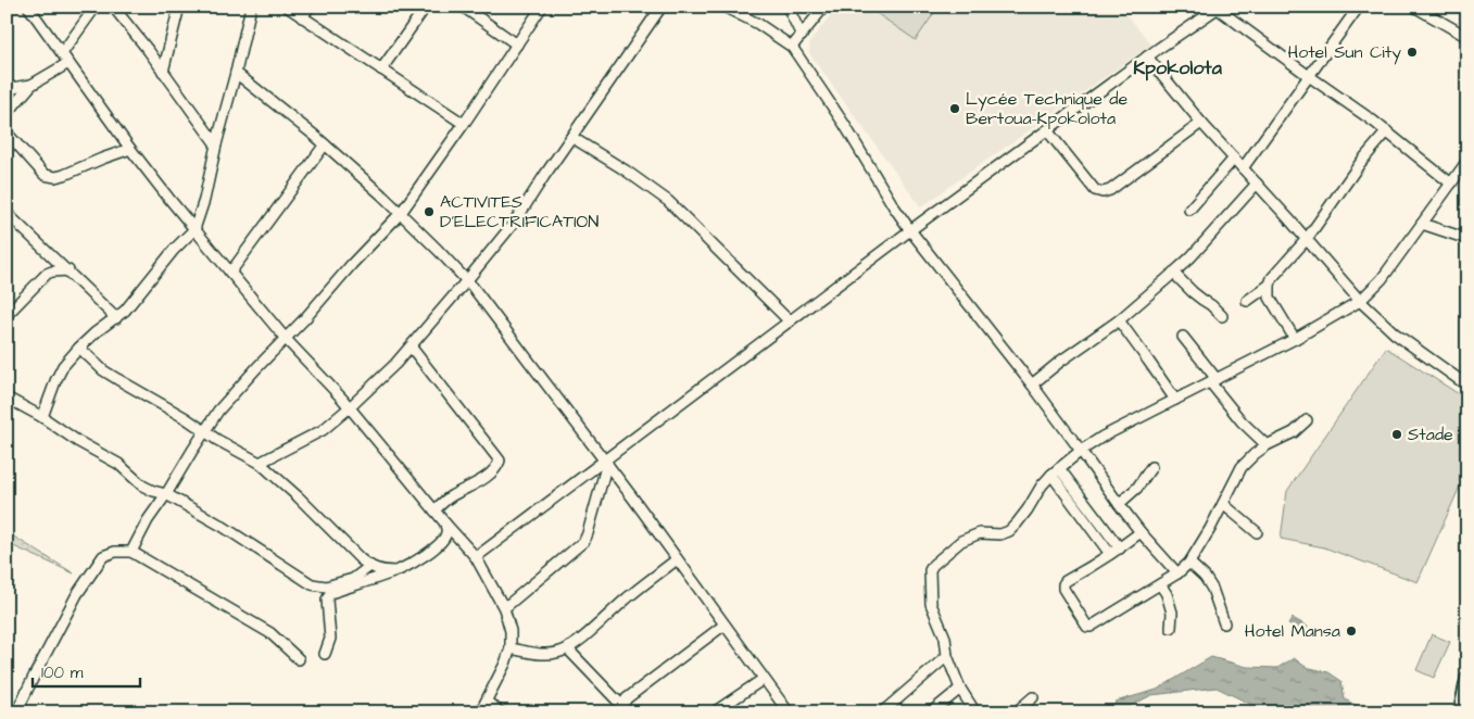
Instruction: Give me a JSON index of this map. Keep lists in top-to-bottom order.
{
  "districts": ["Kpokolota"],
  "places": [
    "Hotel Sun City",
    "Lycée Technique de Bertoua-Kpokolota",
    "ACTIVITES D'ELECTRIFICATION",
    "Stade",
    "Hotel Mansa"
  ],
  "scale_bar": "100 m"
}
